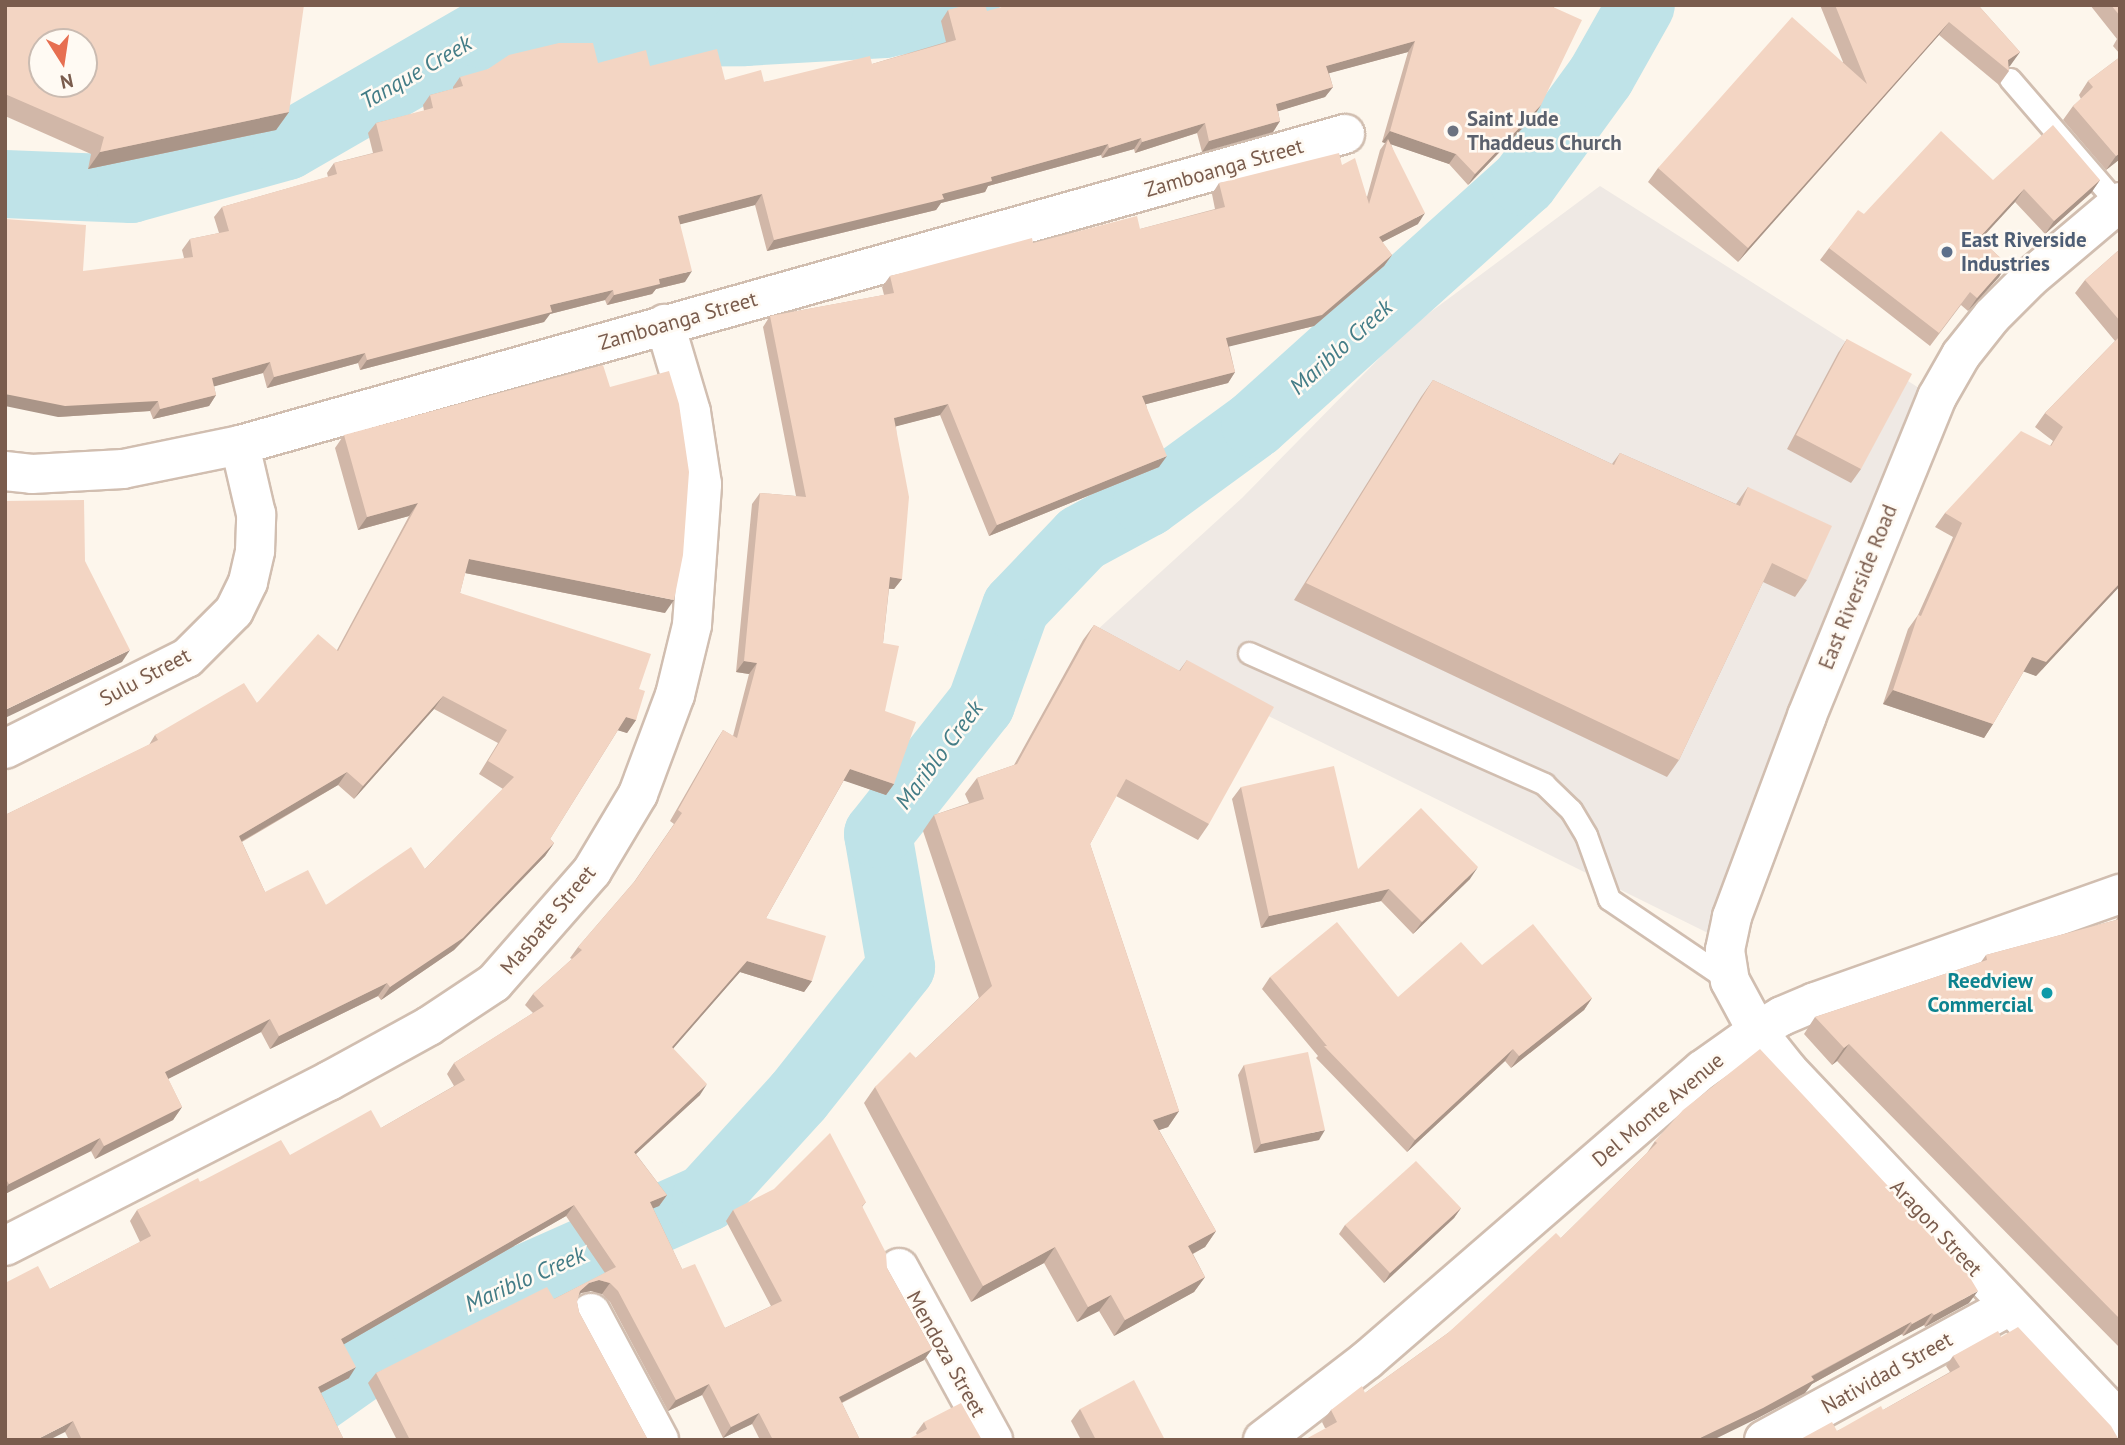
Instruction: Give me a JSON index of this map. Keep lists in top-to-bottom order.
{
  "streets": {
    "street": [
      "Zamboanga Street",
      "East Riverside Road",
      "Sulu Street",
      "Masbate Street",
      "Del Monte Avenue",
      "Aragon Street",
      "Mendoza Street",
      "Natividad Street"
    ]
  },
  "crossings": [
    ["Zamboanga Street", "Sulu Street"],
    ["Zamboanga Street", "Masbate Street"],
    ["East Riverside Road", "Del Monte Avenue"],
    ["East Riverside Road", "Aragon Street"],
    ["Del Monte Avenue", "Aragon Street"],
    ["Aragon Street", "Natividad Street"]
  ],
  "water": ["Tanque Creek", "Mariblo Creek"],
  "places": ["Saint Jude Thaddeus Church", "East Riverside Industries", "Reedview Commercial"],
  "north": "bottom"
}
